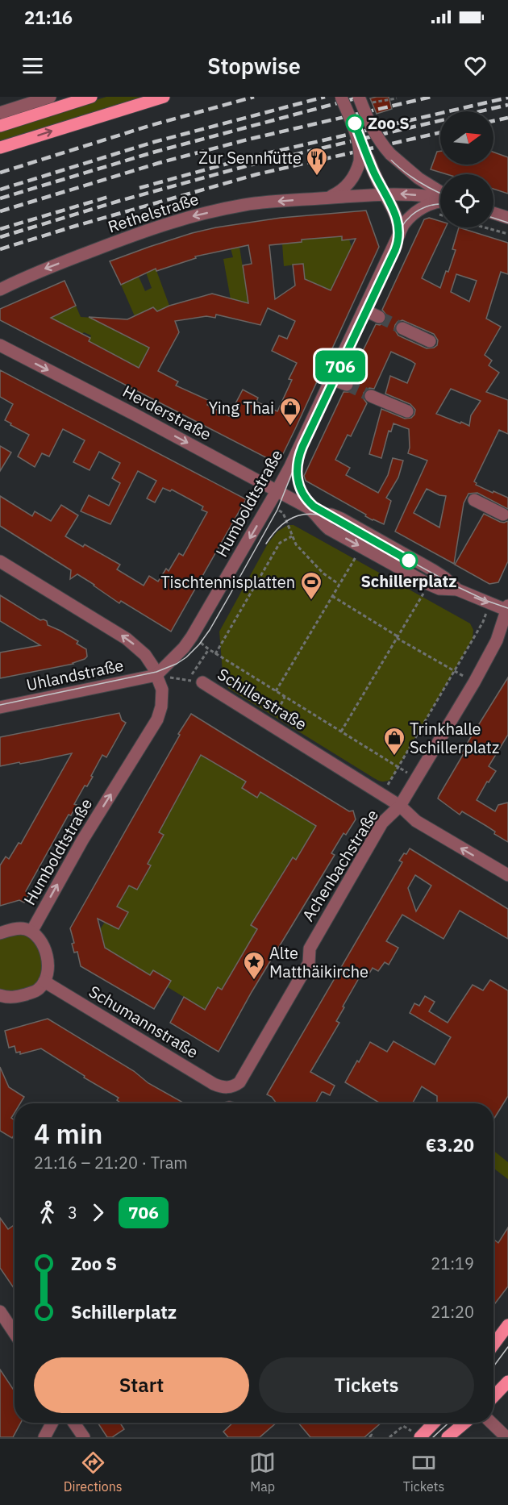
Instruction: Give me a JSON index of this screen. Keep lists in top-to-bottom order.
{
  "streets": {
    "street": [
      "Rethelstraße",
      "Herderstraße",
      "Humboldtstraße",
      "Uhlandstraße",
      "Schillerstraße",
      "Achenbachstraße",
      "Schumannstraße"
    ]
  },
  "crossings": [
    ["Herderstraße", "Humboldtstraße"],
    ["Herderstraße", "Achenbachstraße"],
    ["Humboldtstraße", "Uhlandstraße"],
    ["Humboldtstraße", "Schillerstraße"],
    ["Uhlandstraße", "Schillerstraße"],
    ["Schillerstraße", "Achenbachstraße"],
    ["Achenbachstraße", "Schumannstraße"]
  ],
  "one_way": ["Rethelstraße"],
  "places": {
    "other": ["Zoo S", "Schillerplatz"],
    "restaurant": ["Zur Sennhütte"],
    "shop": ["Ying Thai", "Trinkhalle Schillerplatz"],
    "sports": ["Tischtennisplatten"],
    "place": ["Alte Matthäikirche"]
  },
  "lines": ["tram line 706"],
  "north": "right",
  "page": {
    "status": "21:16",
    "header": "Stopwise",
    "on_map": "706",
    "heading": ["4 min", "21:16 – 21:20 · Tram", "€3.20"],
    "legs": ["3", "706"],
    "list": [
      {
        "name": "Zoo S",
        "value": "21:19"
      },
      {
        "name": "Schillerplatz",
        "value": "21:20"
      }
    ],
    "buttons": ["Start", "Tickets"],
    "tabs": ["Directions", "Map", "Tickets"]
  }
}
